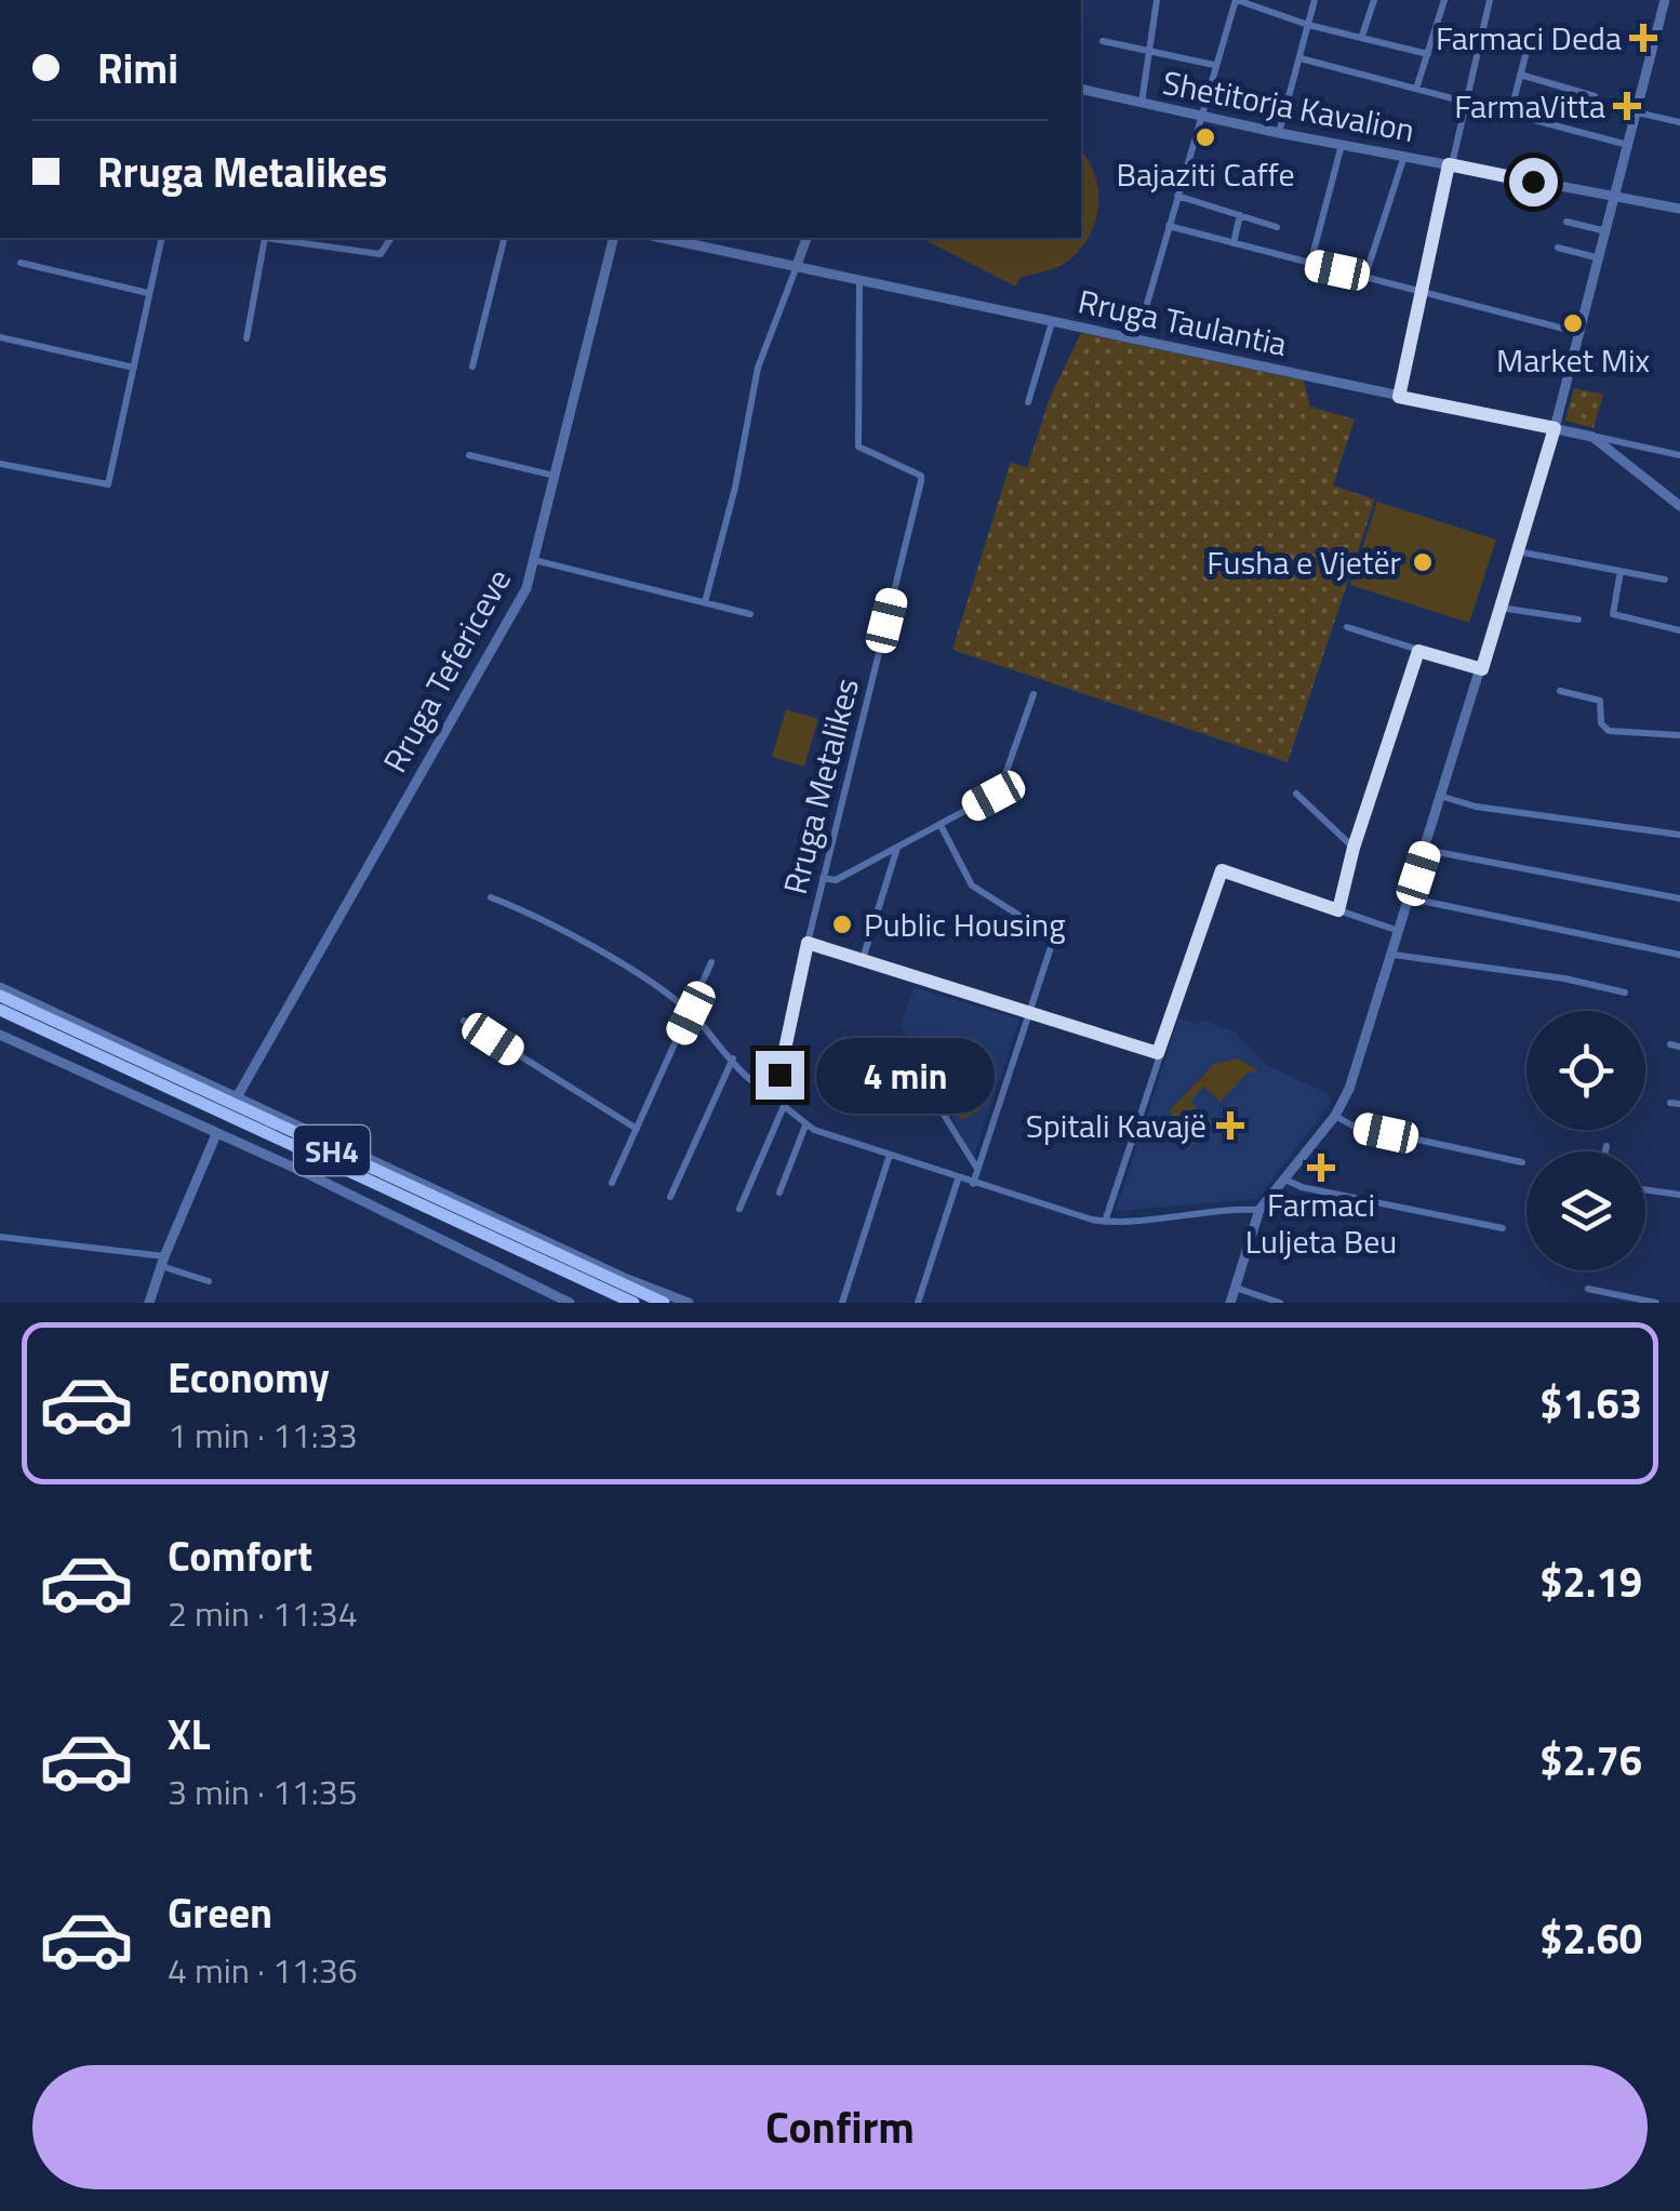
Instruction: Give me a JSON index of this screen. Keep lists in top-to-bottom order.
{
  "streets": {
    "highway": ["SH4"],
    "street": [
      "Shetitorja Kavalion",
      "Rruga Taulantia",
      "Rruga Tefericeve",
      "Rruga Metalikes"
    ]
  },
  "crossings": [
    ["Rruga Taulantia", "Rruga Metalikes"]
  ],
  "places": {
    "health": [
      "Farmaci Deda",
      "FarmaVitta",
      "Spitali Kavajë",
      "Farmaci Luljeta Beu"
    ],
    "other": [
      "Bajaziti Caffe",
      "Market Mix",
      "Fusha e Vjetër",
      "Public Housing"
    ]
  },
  "page": {
    "banner": ["Rimi", "Rruga Metalikes"],
    "bubble": "4 min",
    "list": [
      {
        "name": "Economy",
        "note": "1 min · 11:33",
        "value": "$1.63"
      },
      {
        "name": "Comfort",
        "note": "2 min · 11:34",
        "value": "$2.19"
      },
      {
        "name": "XL",
        "note": "3 min · 11:35",
        "value": "$2.76"
      },
      {
        "name": "Green",
        "note": "4 min · 11:36",
        "value": "$2.60"
      }
    ],
    "buttons": "Confirm"
  }
}
